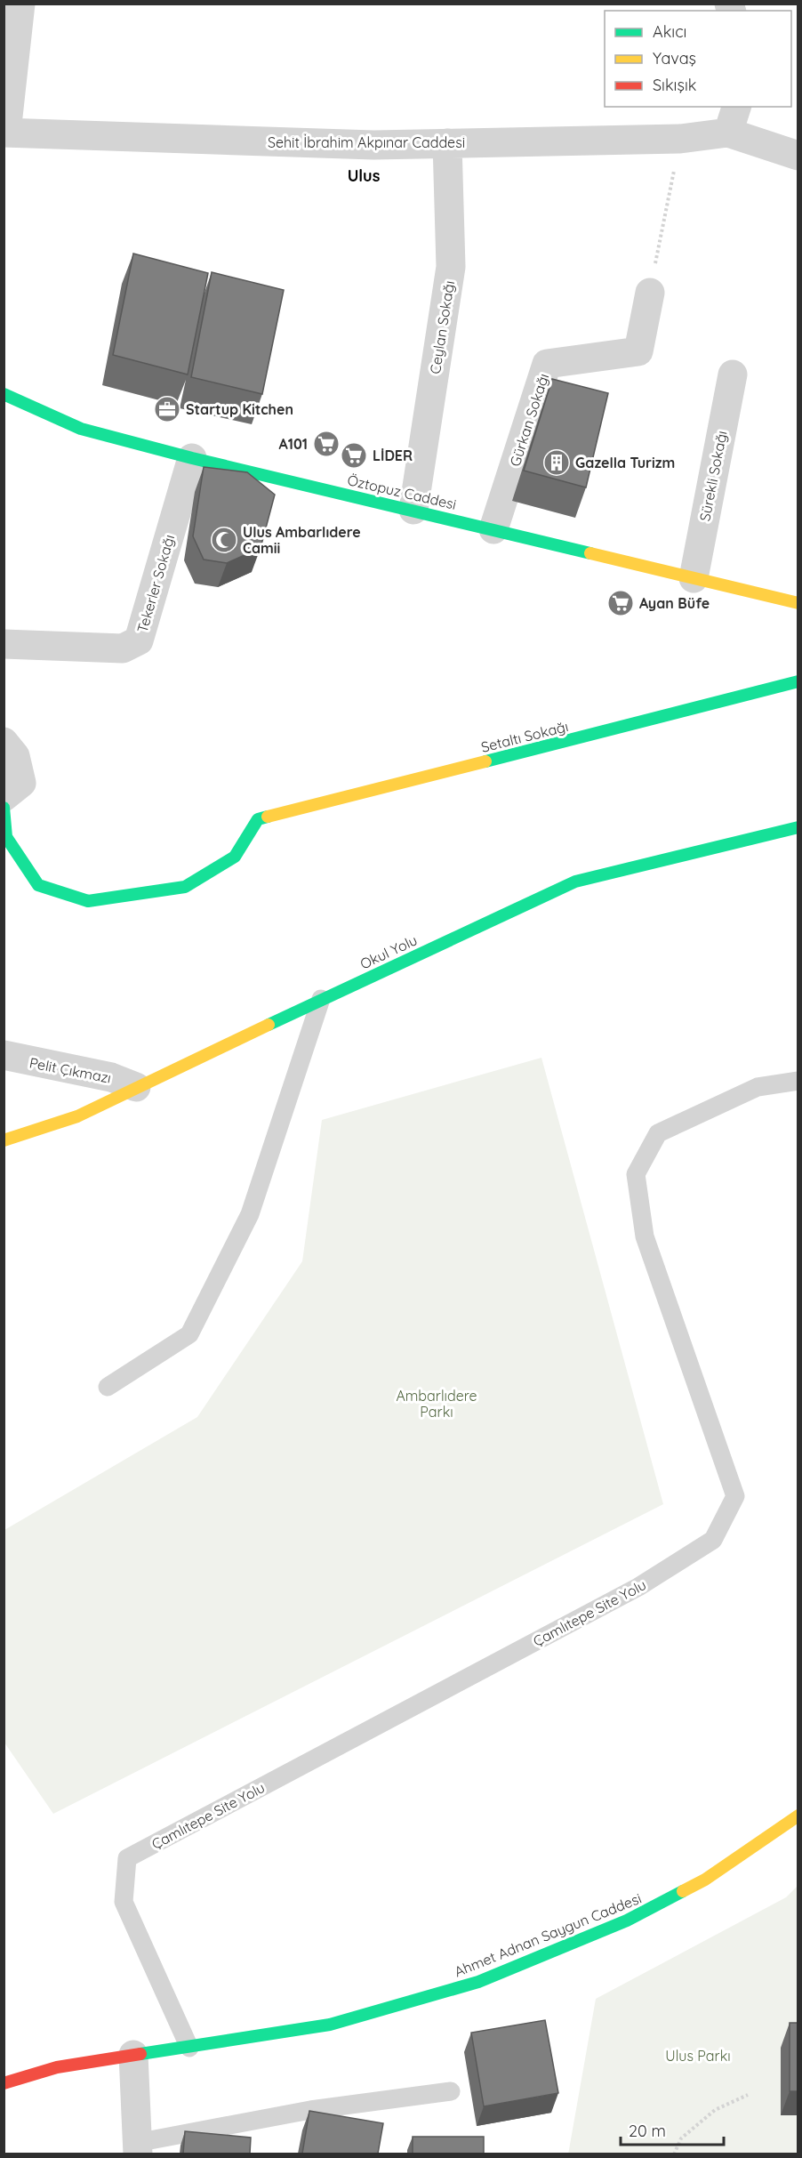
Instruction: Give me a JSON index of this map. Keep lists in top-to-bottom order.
{
  "streets": {
    "street": [
      "Sehit İbrahim Akpınar Caddesi",
      "Ceylan Sokağı",
      "Gürkan Sokağı",
      "Sürekli Sokağı",
      "Öztopuz Caddesi",
      "Tekerler Sokağı",
      "Setaltı Sokağı",
      "Okul Yolu",
      "Pelit Çıkmazı",
      "Ahmet Adnan Saygun Caddesi"
    ],
    "lane": ["Çamlıtepe Site Yolu"]
  },
  "crossings": [
    ["Sehit İbrahim Akpınar Caddesi", "Ceylan Sokağı"],
    ["Ceylan Sokağı", "Öztopuz Caddesi"],
    ["Gürkan Sokağı", "Öztopuz Caddesi"],
    ["Sürekli Sokağı", "Öztopuz Caddesi"],
    ["Öztopuz Caddesi", "Tekerler Sokağı"],
    ["Okul Yolu", "Pelit Çıkmazı"],
    ["Çamlıtepe Site Yolu", "Ahmet Adnan Saygun Caddesi"]
  ],
  "districts": ["Ulus"],
  "parks": ["Ambarlıdere Parkı", "Ulus Parkı"],
  "places": {
    "office": ["Startup Kitchen"],
    "supermarket": ["A101", "LİDER", "Ayan Büfe"],
    "building": ["Gazella Turizm"],
    "mosque": ["Ulus Ambarlıdere Camii"]
  },
  "legend": ["Akıcı", "Yavaş", "Sıkışık"],
  "scale_bar": "20 m"
}
